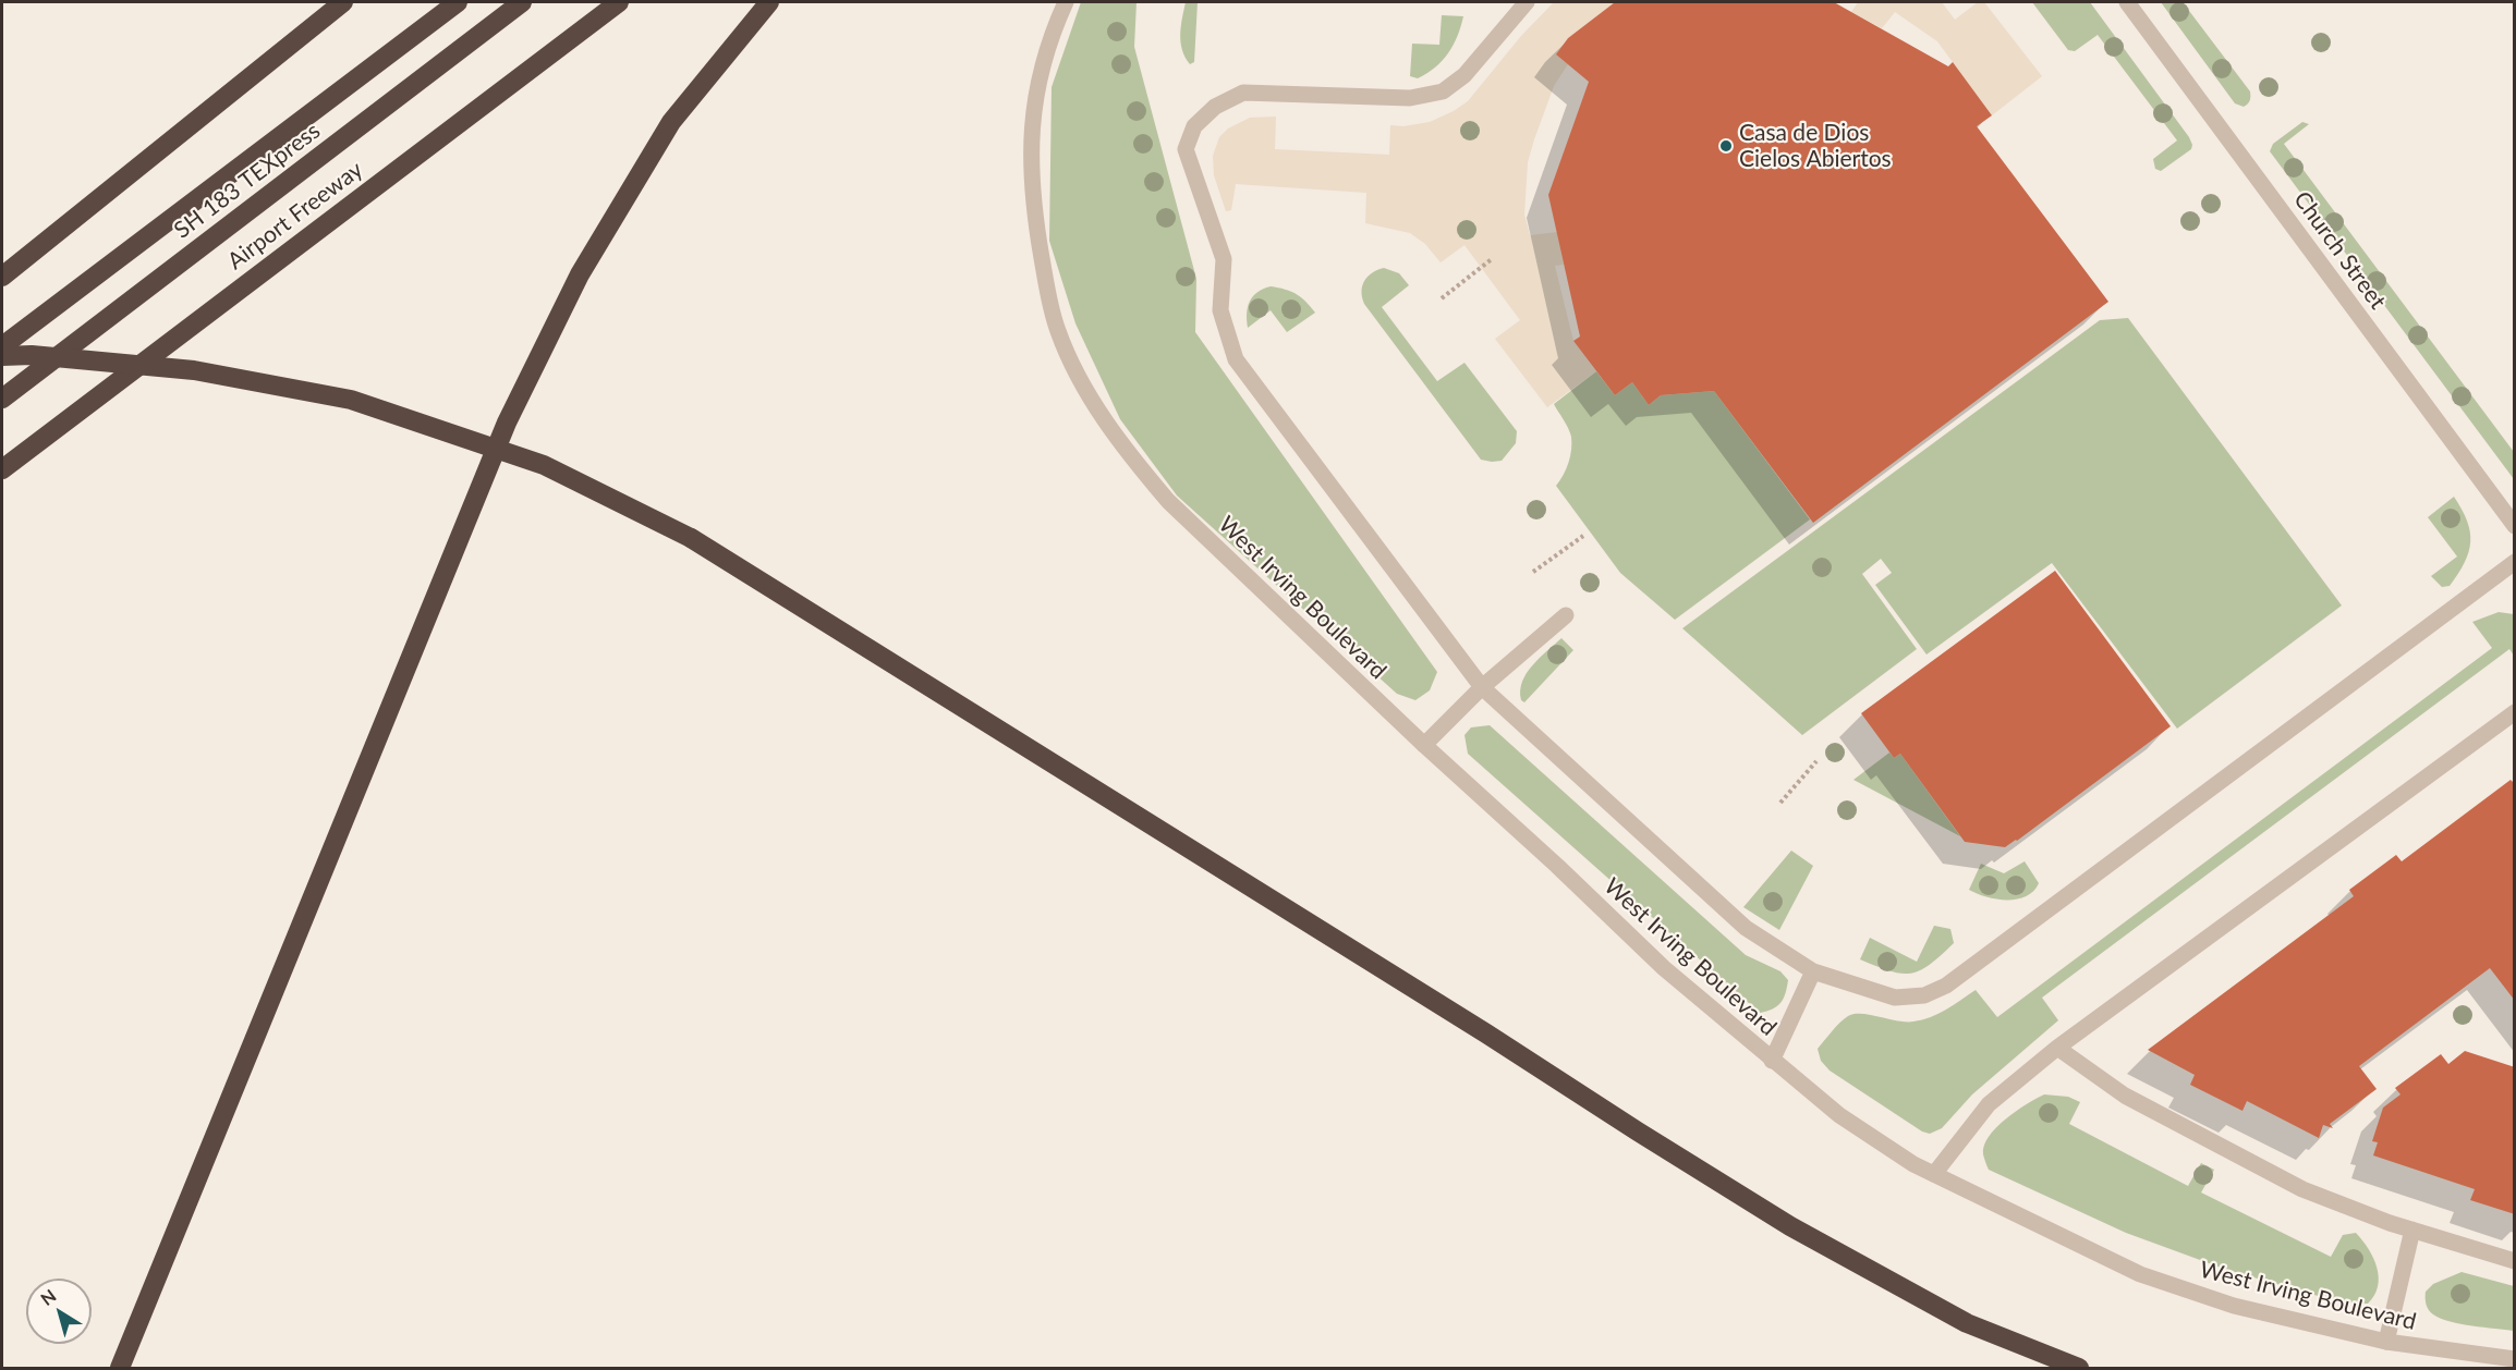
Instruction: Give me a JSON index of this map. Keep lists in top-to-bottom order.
{
  "streets": {
    "highway": ["SH 183 TEXpress", "Airport Freeway"],
    "street": ["Church Street", "West Irving Boulevard"]
  },
  "places": ["Casa de Dios Cielos Abiertos"],
  "north": "top left"
}
